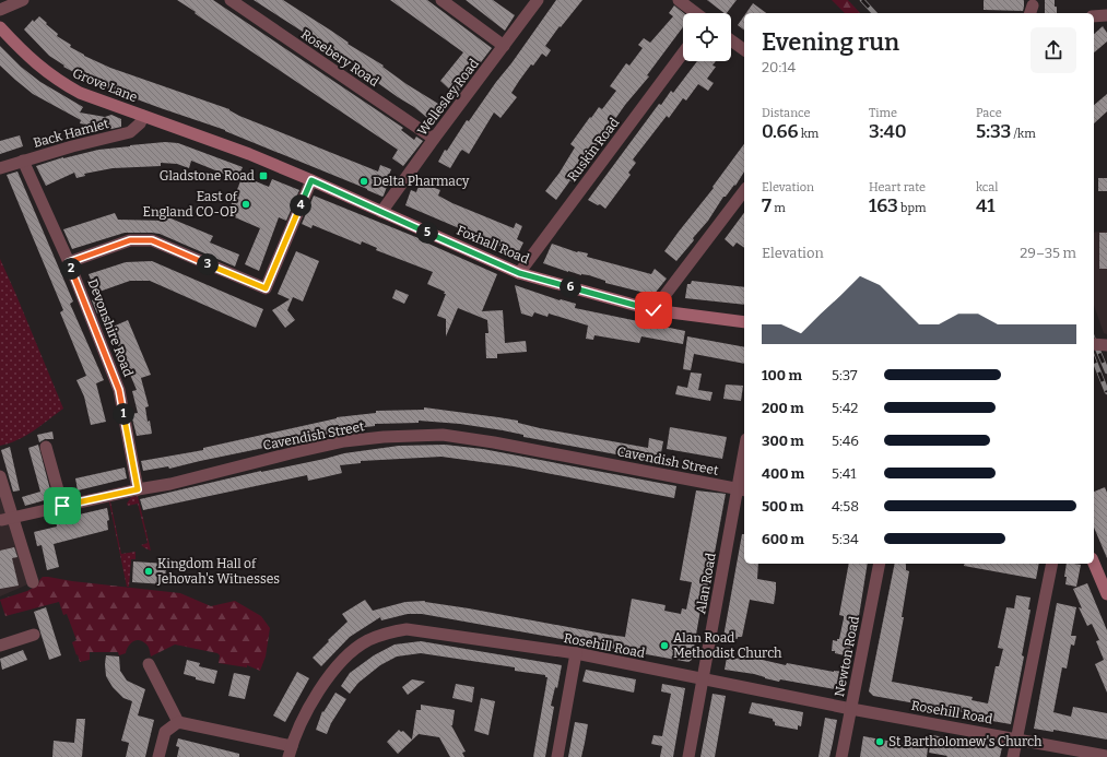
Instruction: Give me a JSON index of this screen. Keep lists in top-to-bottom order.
{
  "streets": {
    "main road": ["Grove Lane", "Foxhall Road"],
    "street": [
      "Rosebery Road",
      "Wellesley Road",
      "Back Hamlet",
      "Ruskin Road",
      "Devonshire Road",
      "Cavendish Street",
      "Alan Road",
      "Rosehill Road",
      "Newton Road"
    ]
  },
  "crossings": [
    ["Rosebery Road", "Wellesley Road"],
    ["Grove Lane", "Back Hamlet"],
    ["Grove Lane", "Foxhall Road"],
    ["Wellesley Road", "Foxhall Road"],
    ["Back Hamlet", "Foxhall Road"],
    ["Back Hamlet", "Devonshire Road"],
    ["Ruskin Road", "Foxhall Road"],
    ["Devonshire Road", "Cavendish Street"],
    ["Cavendish Street", "Alan Road"],
    ["Alan Road", "Rosehill Road"],
    ["Rosehill Road", "Newton Road"]
  ],
  "places": {
    "transit": ["Gladstone Road"],
    "other": [
      "Delta Pharmacy",
      "East of England CO-OP",
      "Kingdom Hall of Jehovah's Witnesses",
      "Alan Road Methodist Church",
      "St Bartholomew's Church"
    ]
  },
  "page": {
    "heading": ["Evening run", "20:14"],
    "stats": [
      ["Distance", "0.66 km"],
      ["Time", "3:40"],
      ["Pace", "5:33 /km"],
      ["Elevation", "7 m"],
      ["Heart rate", "163 bpm"],
      ["kcal", "41"]
    ],
    "pins": [
      "4",
      "5",
      "3",
      "2",
      "6",
      "1"
    ],
    "chart": ["Elevation", "29–35 m"],
    "list": [
      {
        "name": "100 m",
        "note": "5:37"
      },
      {
        "name": "200 m",
        "note": "5:42"
      },
      {
        "name": "300 m",
        "note": "5:46"
      },
      {
        "name": "400 m",
        "note": "5:41"
      },
      {
        "name": "500 m",
        "note": "4:58"
      },
      {
        "name": "600 m",
        "note": "5:34"
      }
    ]
  }
}
